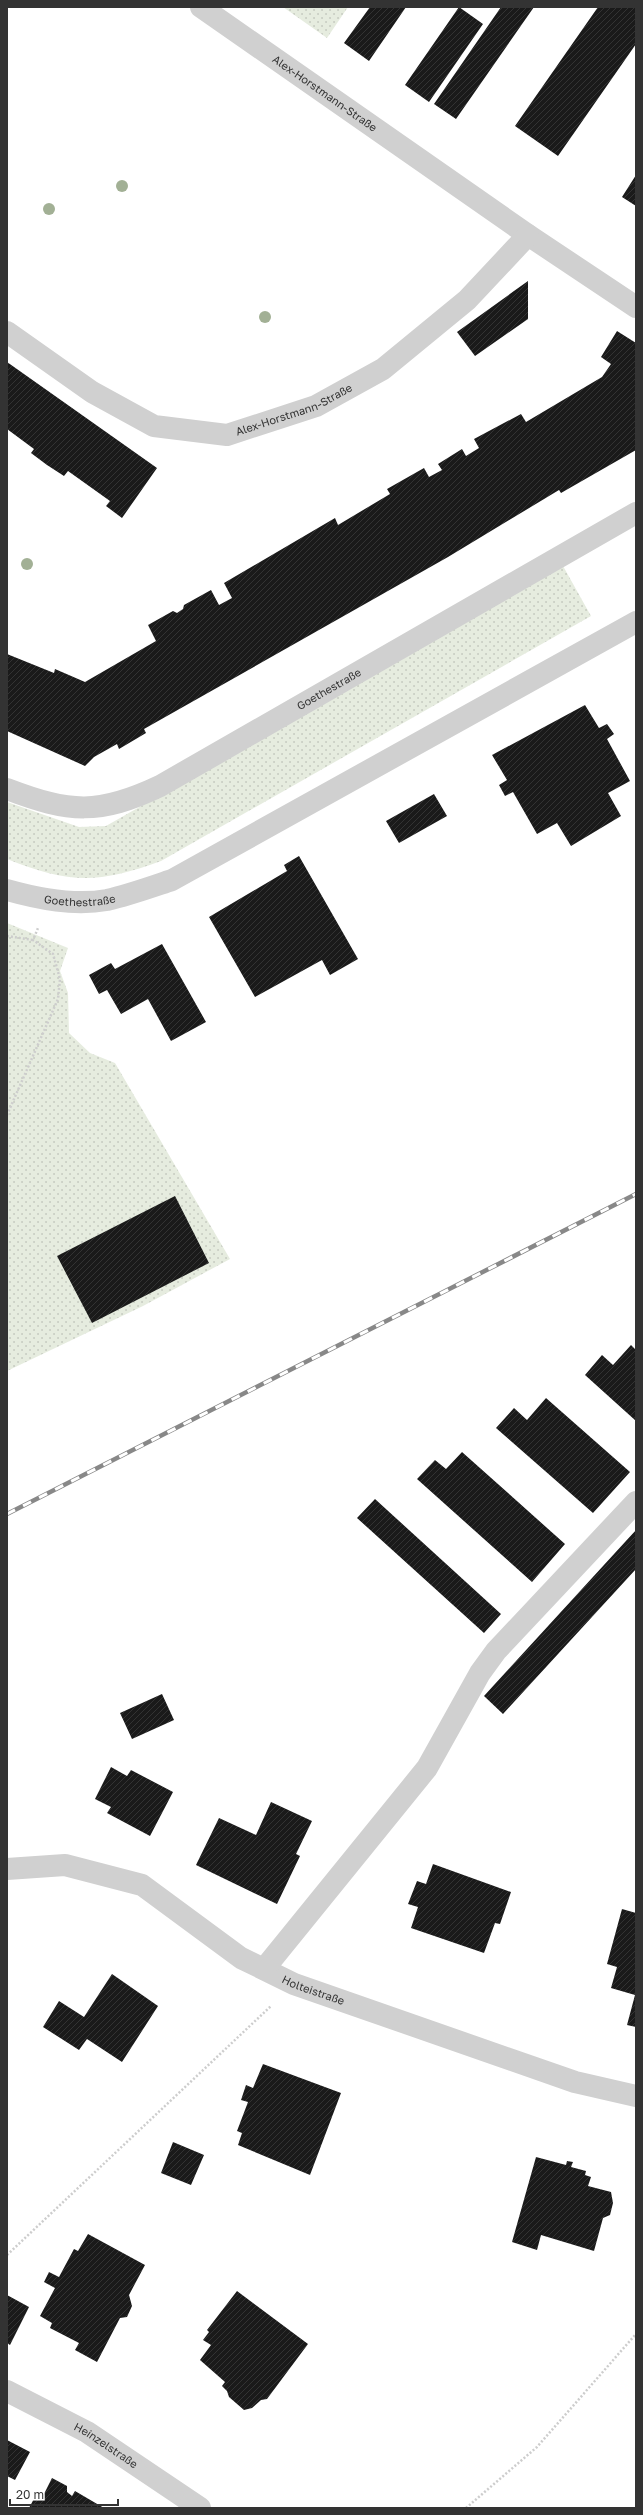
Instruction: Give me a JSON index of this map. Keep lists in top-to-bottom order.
{
  "streets": {
    "street": [
      "Alex-Horstmann-Straße",
      "Goethestraße",
      "Holteistraße",
      "Heinzelstraße"
    ]
  },
  "scale_bar": "20 m"
}
